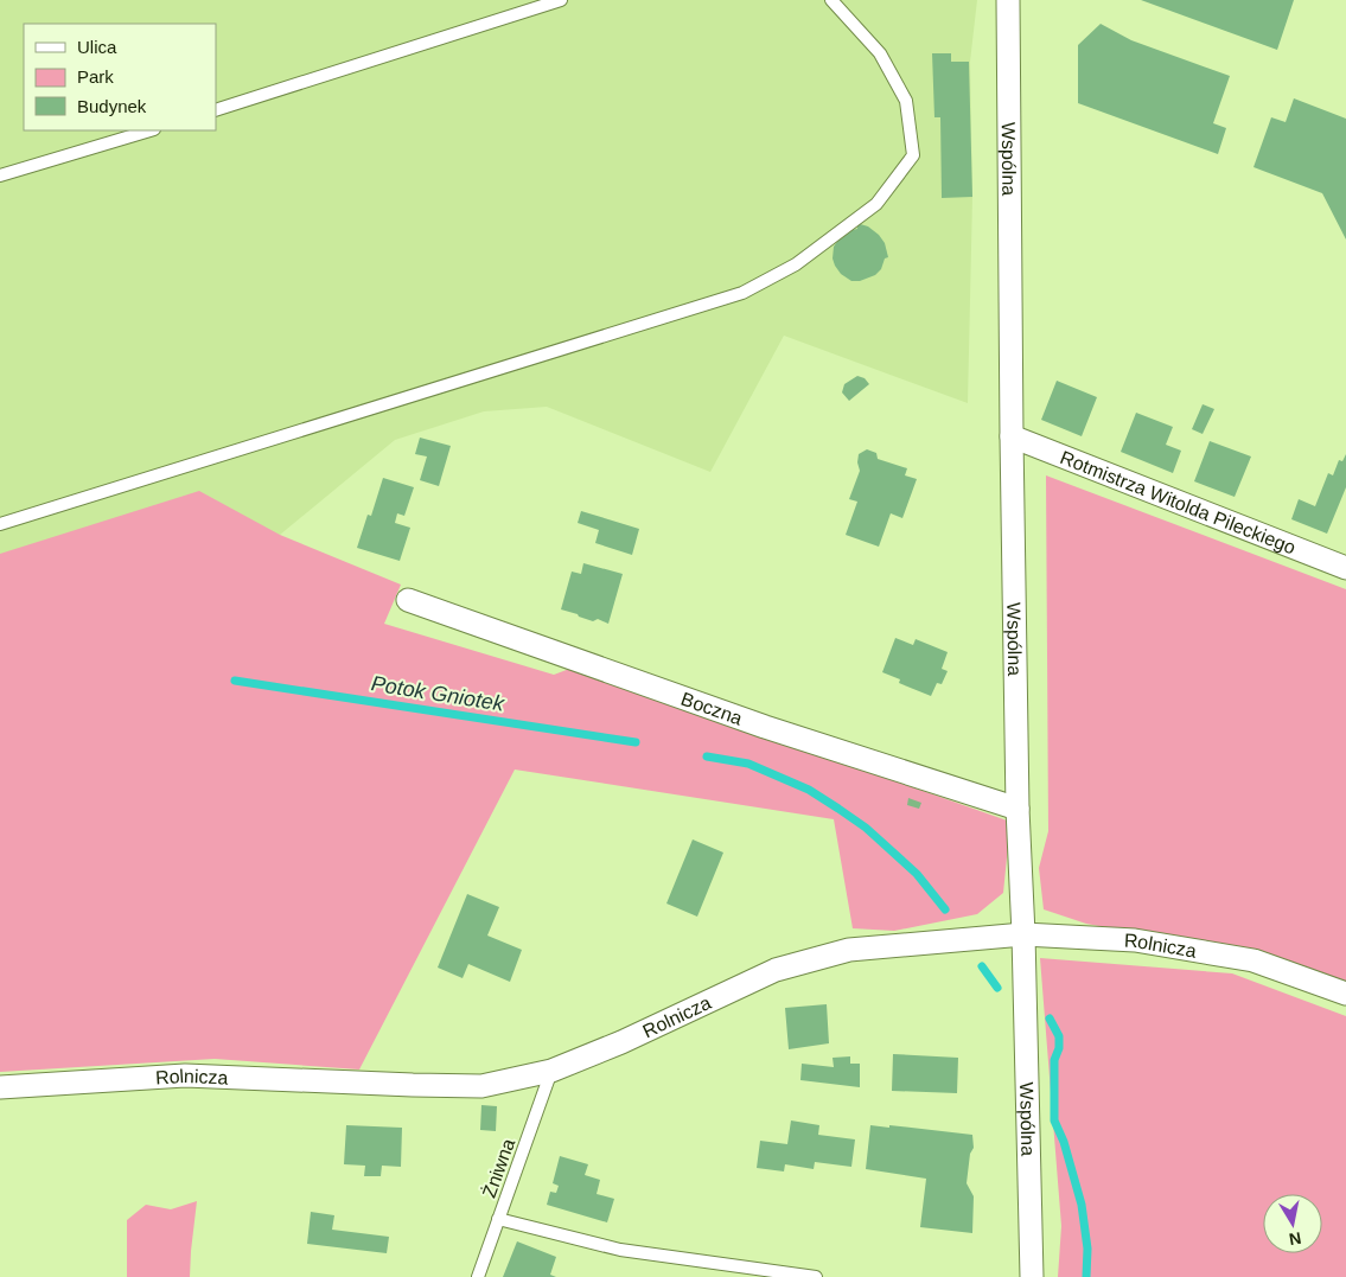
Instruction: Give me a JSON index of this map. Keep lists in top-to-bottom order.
{
  "streets": {
    "street": [
      "Wspólna",
      "Rotmistrza Witolda Pileckiego",
      "Boczna",
      "Rolnicza"
    ],
    "lane": ["Żniwna"]
  },
  "crossings": [
    ["Wspólna", "Rotmistrza Witolda Pileckiego"],
    ["Wspólna", "Boczna"],
    ["Wspólna", "Rolnicza"],
    ["Rolnicza", "Żniwna"]
  ],
  "water": ["Potok Gniotek"],
  "legend": ["Ulica", "Park", "Budynek"],
  "north": "bottom"
}
